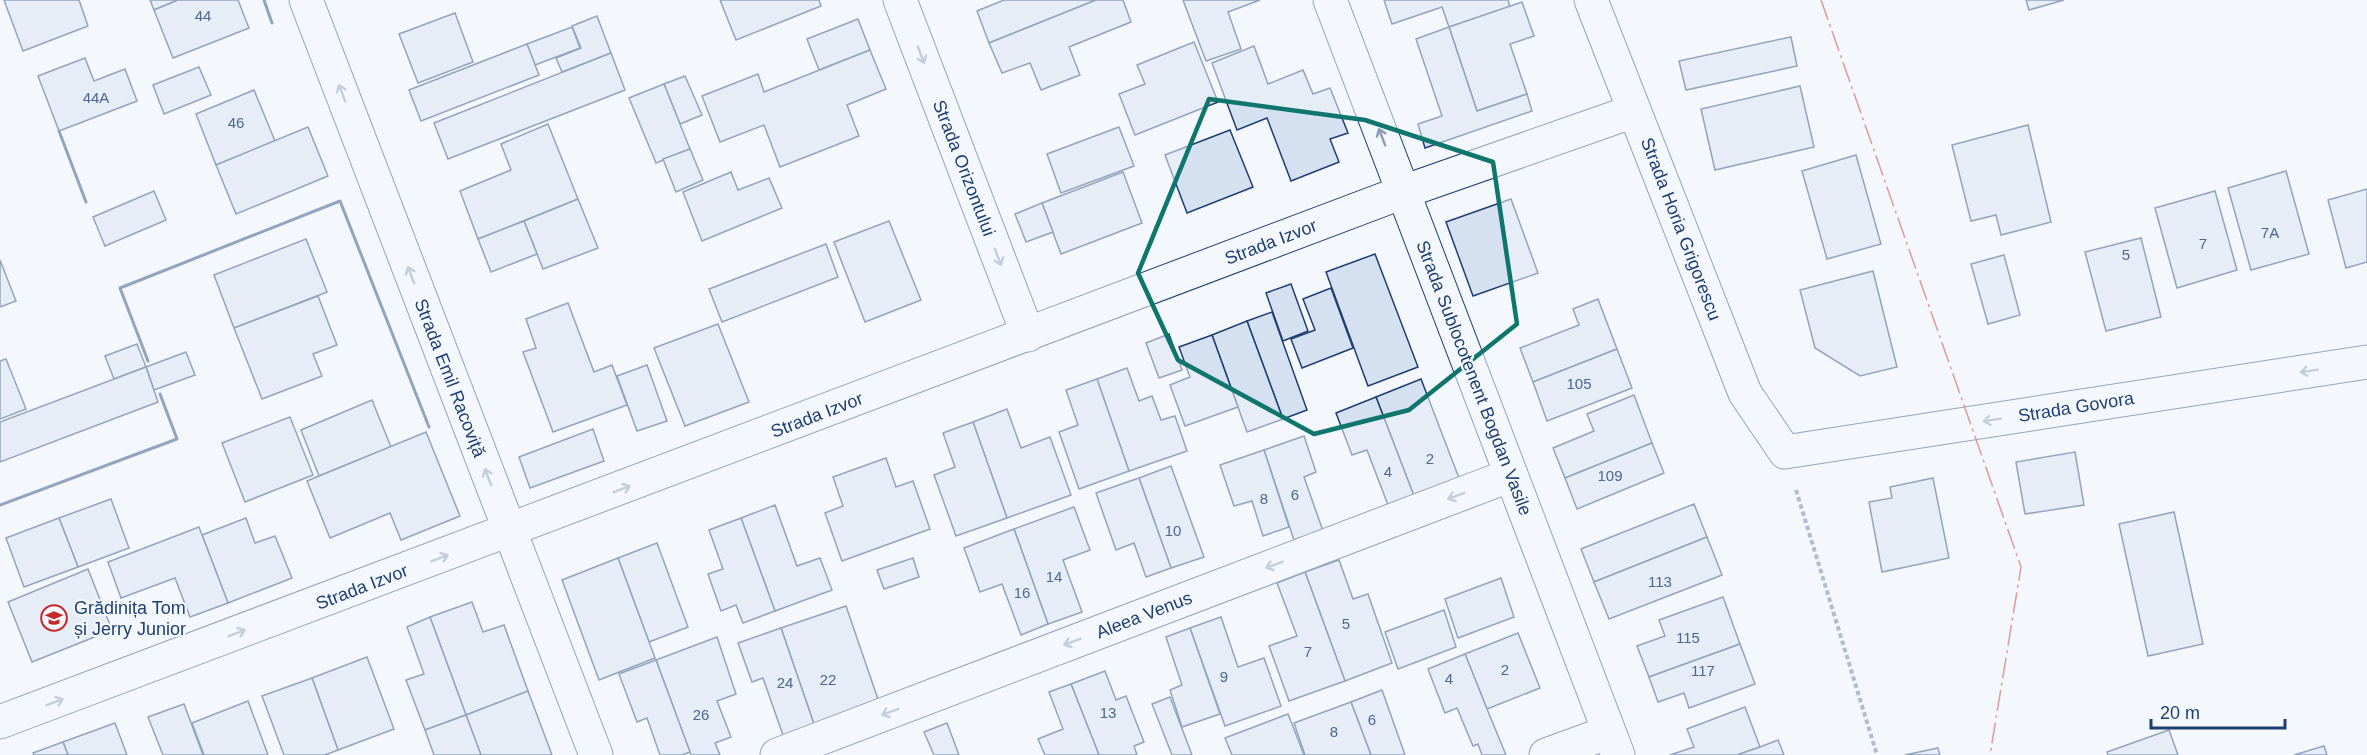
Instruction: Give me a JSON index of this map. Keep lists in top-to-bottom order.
{
  "streets": {
    "street": [
      "Strada Orizontului",
      "Strada Horia Grigorescu",
      "Strada Izvor",
      "Strada Emil Racoviță",
      "Strada Sublocotenent Bogdan Vasile",
      "Strada Govora",
      "Aleea Venus"
    ]
  },
  "crossings": [
    ["Strada Orizontului", "Strada Izvor"],
    ["Strada Horia Grigorescu", "Strada Izvor"],
    ["Strada Horia Grigorescu", "Strada Govora"],
    ["Strada Izvor", "Strada Emil Racoviță"],
    ["Strada Izvor", "Strada Sublocotenent Bogdan Vasile"],
    ["Strada Sublocotenent Bogdan Vasile", "Aleea Venus"]
  ],
  "one_way": [
    "Strada Orizontului",
    "Strada Izvor",
    "Strada Emil Racoviță",
    "Strada Govora",
    "Aleea Venus"
  ],
  "places": {
    "school or university": ["Grădinița Tom și Jerry Junior"]
  },
  "house_numbers": [
    "44",
    "44A",
    "46",
    "7A",
    "7",
    "5",
    "105",
    "2",
    "4",
    "109",
    "6",
    "8",
    "10",
    "14",
    "113",
    "16",
    "5",
    "115",
    "7",
    "2",
    "117",
    "9",
    "4",
    "22",
    "24",
    "13",
    "26",
    "6",
    "8"
  ],
  "scale_bar": "20 m"
}
